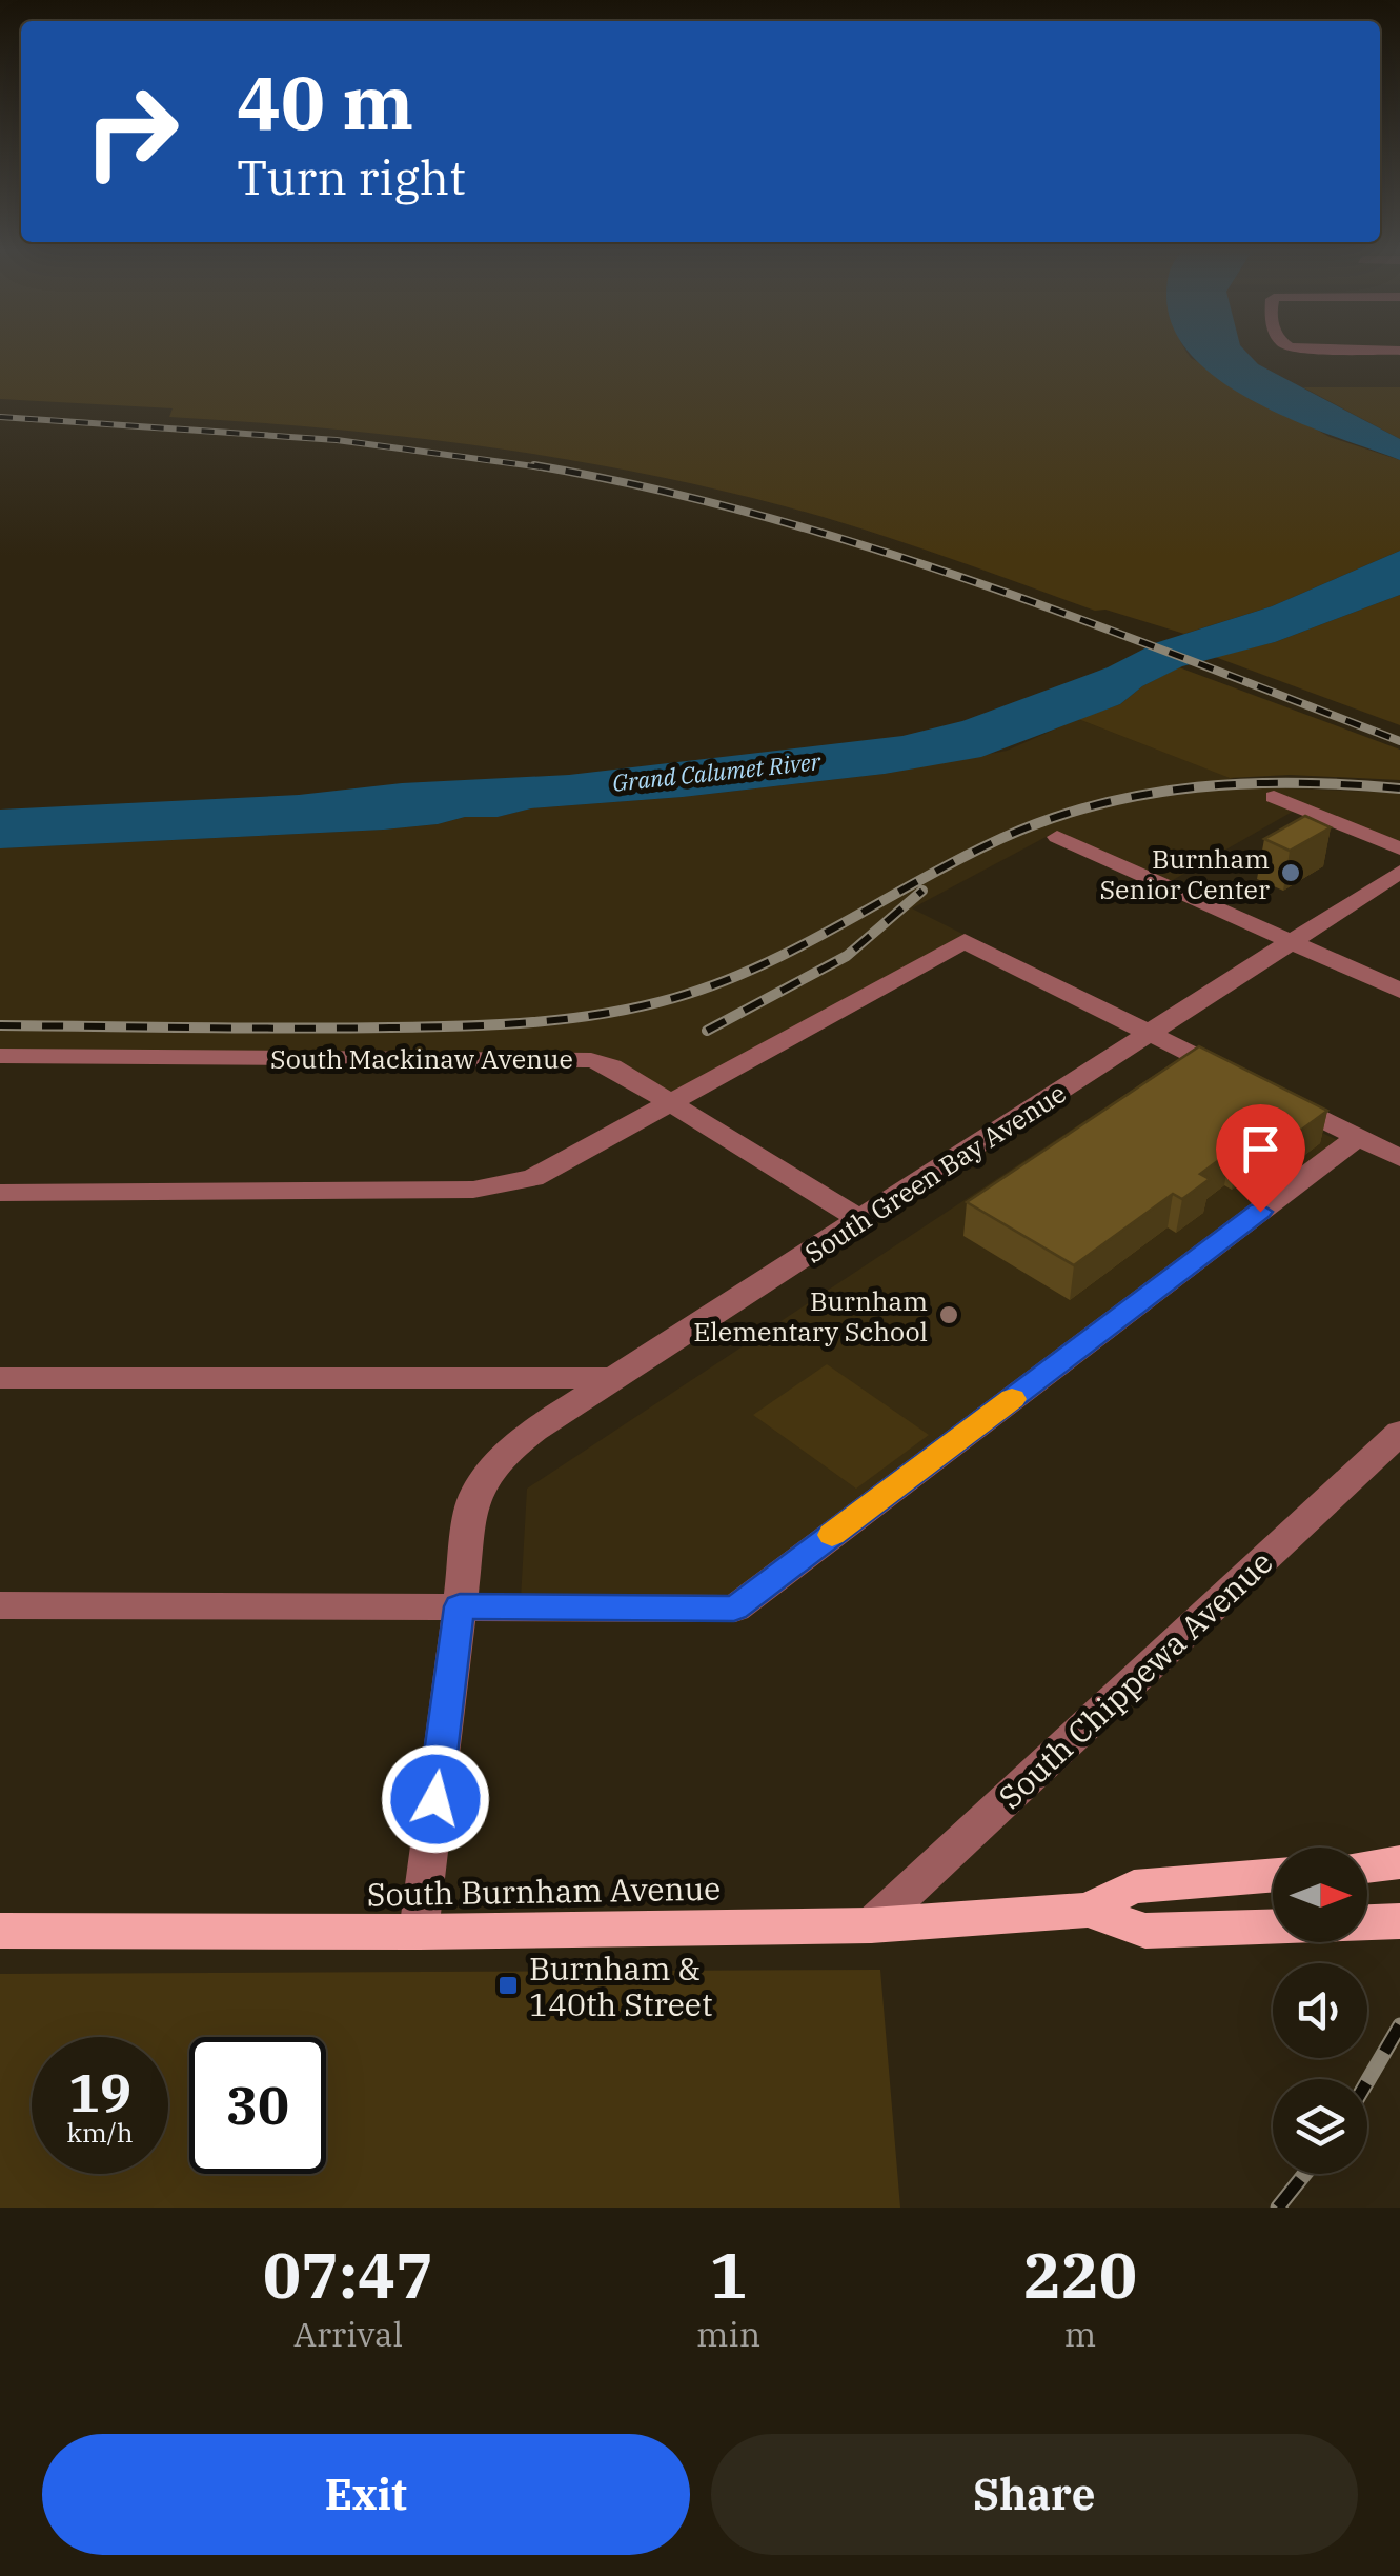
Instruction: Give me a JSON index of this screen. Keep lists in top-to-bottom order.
{
  "streets": {
    "main road": ["South Burnham Avenue"],
    "street": ["South Mackinaw Avenue", "South Green Bay Avenue", "South Chippewa Avenue"]
  },
  "crossings": [
    ["South Mackinaw Avenue", "South Green Bay Avenue"],
    ["South Green Bay Avenue", "South Burnham Avenue"],
    ["South Chippewa Avenue", "South Burnham Avenue"]
  ],
  "water": ["Grand Calumet River"],
  "places": {
    "other": ["Burnham Senior Center", "Burnham Elementary School"],
    "transit": ["Burnham & 140th Street"]
  },
  "north": "right",
  "page": {
    "turn": ["40 m", "Turn right"],
    "speed": "19 km/h",
    "limit": "30",
    "eta": [
      "07:47",
      "Arrival",
      "1",
      "min",
      "220",
      "m"
    ],
    "buttons": ["Exit", "Share"]
  }
}
